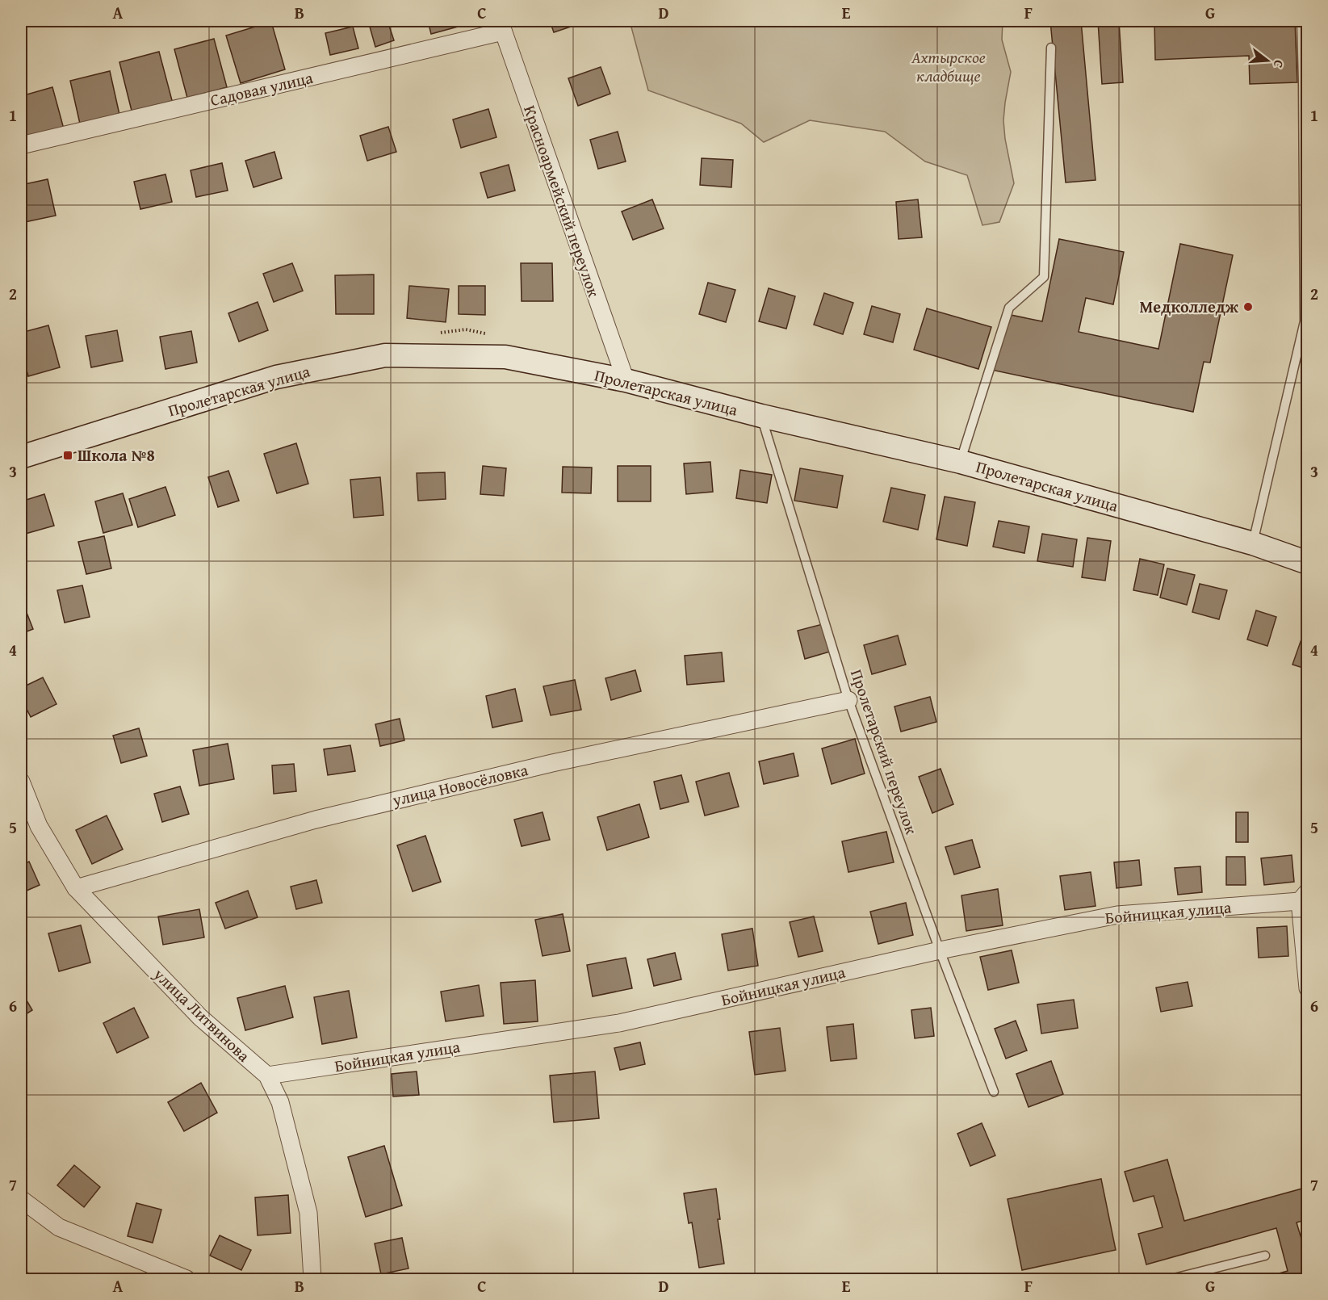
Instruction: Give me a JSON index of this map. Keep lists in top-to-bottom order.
{
  "streets": {
    "main road": ["Пролетарская улица"],
    "street": [
      "Садовая улица",
      "Красноармейский переулок",
      "улица Новосёловка",
      "Бойницкая улица",
      "улица Литвинова"
    ],
    "lane": ["Пролетарский переулок"]
  },
  "crossings": [
    ["Садовая улица", "Красноармейский переулок"],
    ["Красноармейский переулок", "Пролетарская улица"],
    ["Пролетарская улица", "Пролетарский переулок"],
    ["Пролетарский переулок", "улица Новосёловка"],
    ["Пролетарский переулок", "Бойницкая улица"],
    ["улица Новосёловка", "улица Литвинова"],
    ["Бойницкая улица", "улица Литвинова"]
  ],
  "parks": ["Ахтырское кладбище"],
  "places": {
    "other": ["Медколледж"],
    "transit": ["Школа №8"]
  },
  "north": "right",
  "grid": {
    "columns": [
      "A",
      "B",
      "C",
      "D",
      "E",
      "F",
      "G"
    ],
    "rows": [
      "1",
      "2",
      "3",
      "4",
      "5",
      "6",
      "7"
    ]
  }
}
